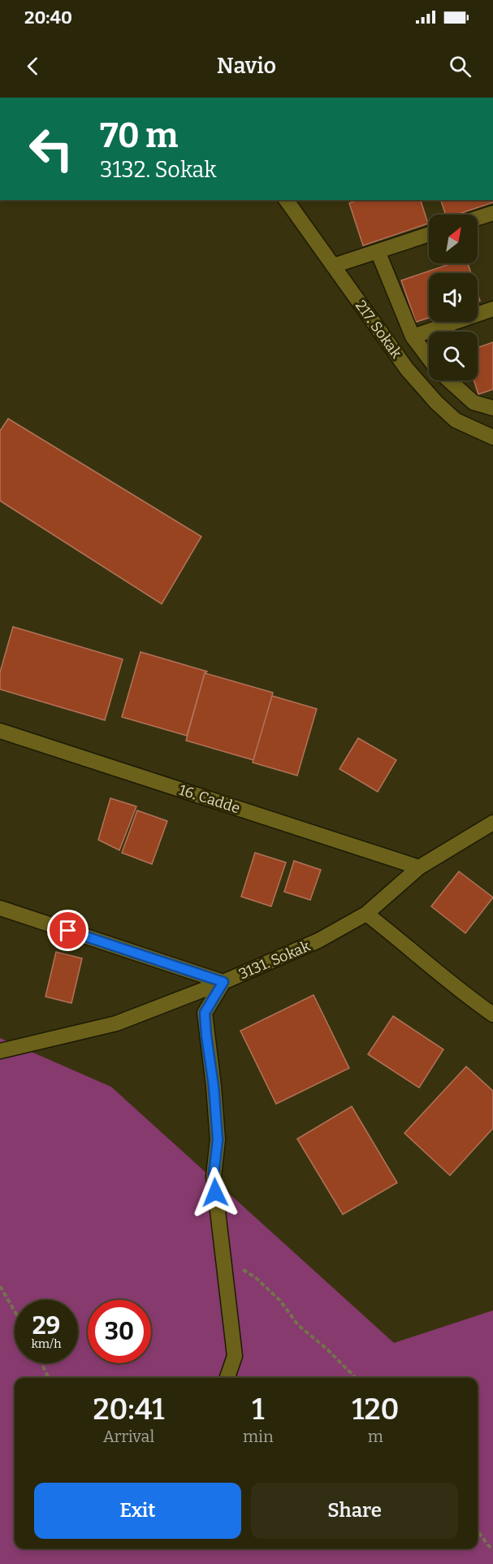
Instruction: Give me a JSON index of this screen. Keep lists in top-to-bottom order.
{
  "streets": {
    "street": ["217. Sokak", "16. Cadde", "3131. Sokak"]
  },
  "crossings": [
    ["16. Cadde", "3131. Sokak"]
  ],
  "north": "top right",
  "page": {
    "status": "20:40",
    "header": "Navio",
    "turn": ["70 m", "3132. Sokak"],
    "speed": "29 km/h",
    "limit": "30",
    "eta": [
      "20:41",
      "Arrival",
      "1",
      "min",
      "120",
      "m"
    ],
    "buttons": ["Exit", "Share"]
  }
}
